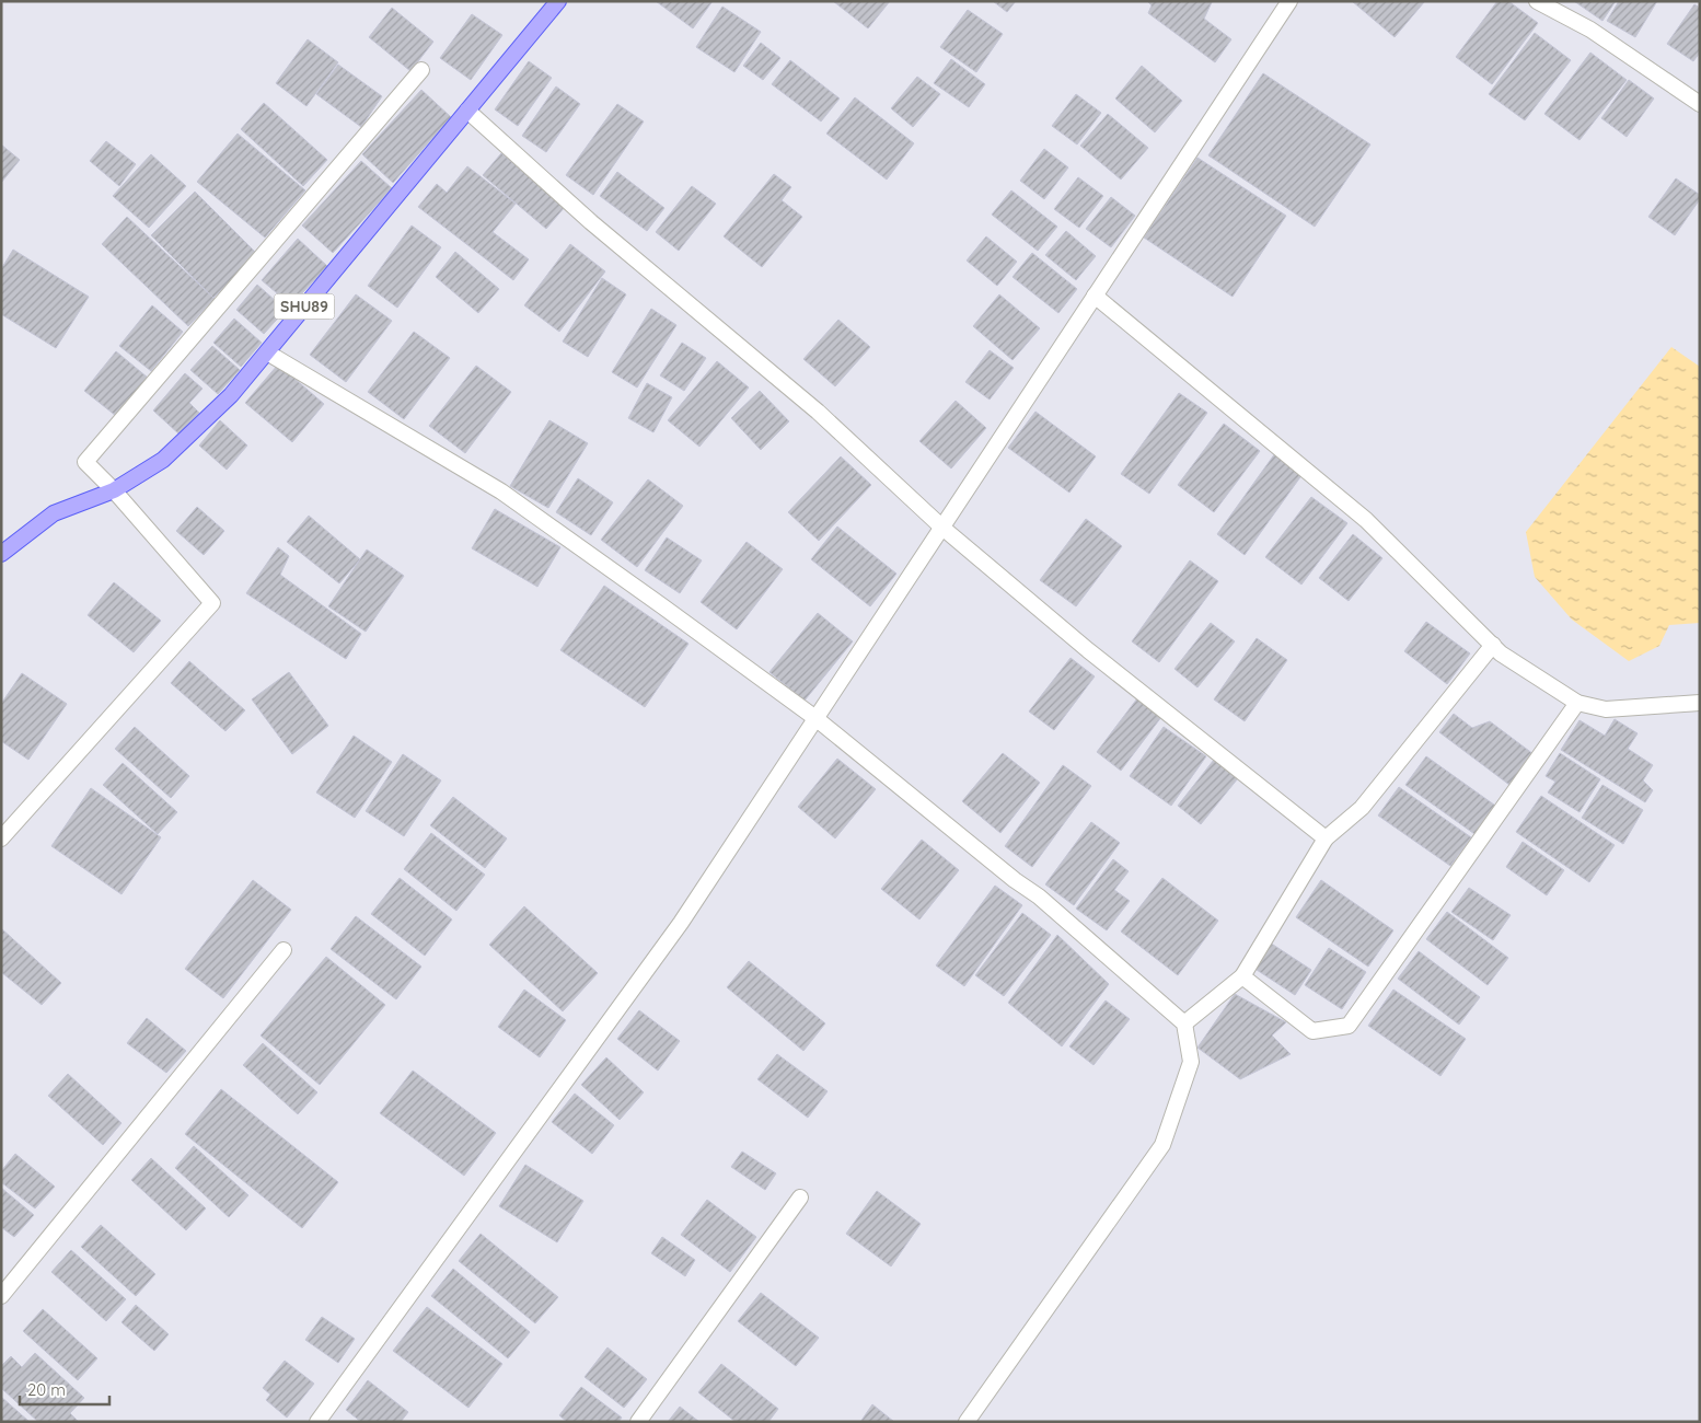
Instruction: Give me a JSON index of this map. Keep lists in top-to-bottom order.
{
  "streets": {
    "main road": ["SHU89"]
  },
  "scale_bar": "20 m"
}
